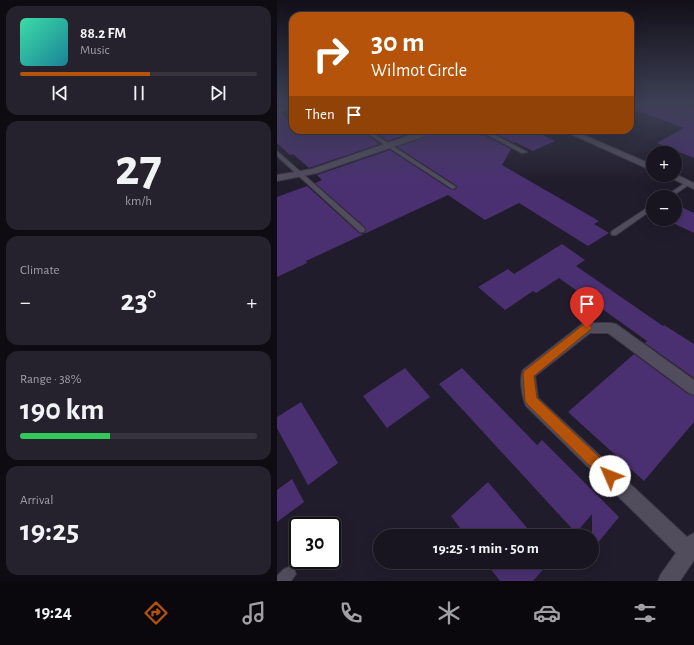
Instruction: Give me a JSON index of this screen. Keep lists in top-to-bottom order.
{
  "page": {
    "turn": ["30 m", "Wilmot Circle"],
    "song": ["88.2 FM", "Music"],
    "then": "Then",
    "tile": [
      ["27", "km/h"],
      "Climate",
      ["Range · 38%", "190 km"],
      ["Arrival", "19:25"]
    ],
    "map_buttons": ["+", "−"],
    "heat": ["−", "23°", "+"],
    "limit": "30",
    "trip": "19:25 · 1 min · 50 m",
    "tabs": "19:24"
  }
}
